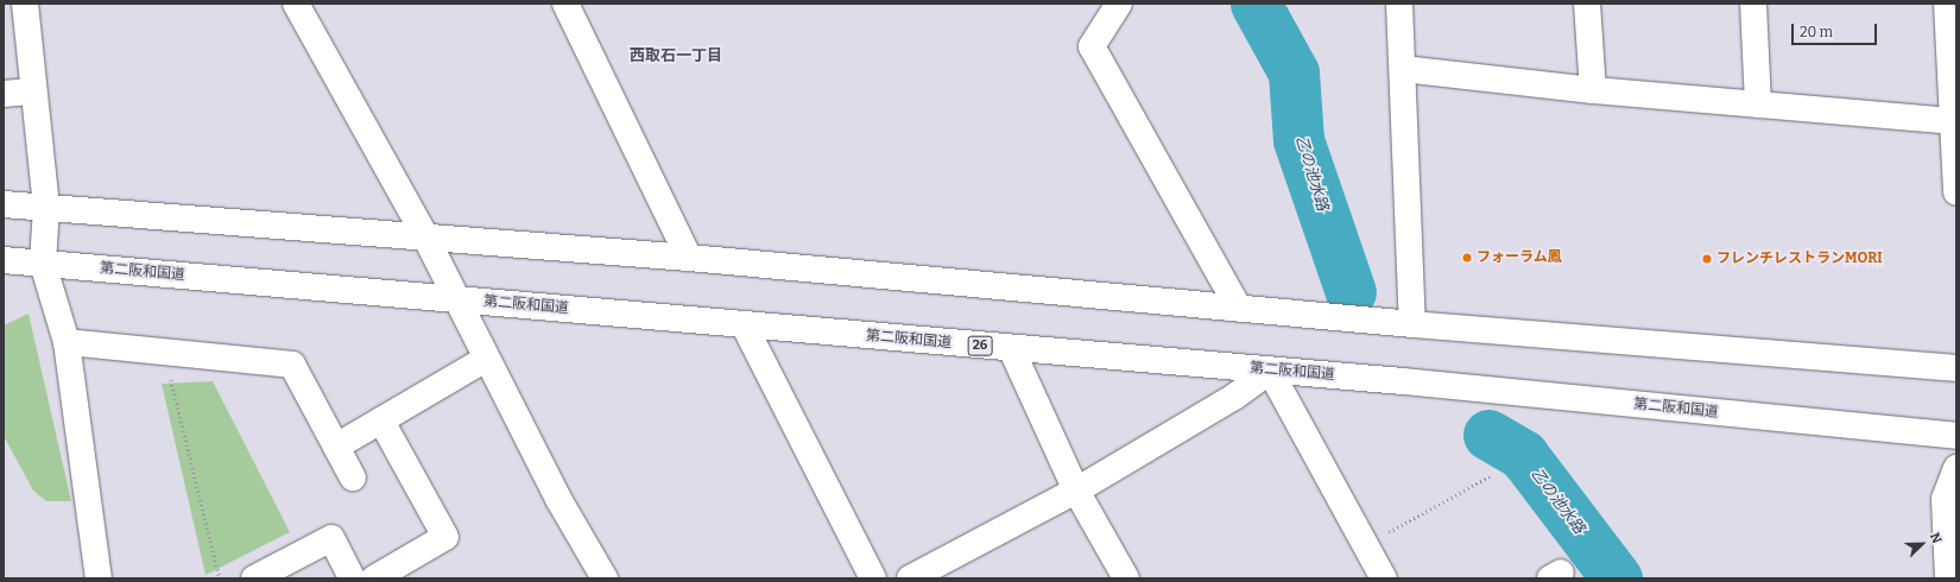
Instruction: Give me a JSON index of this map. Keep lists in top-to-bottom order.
{
  "streets": {
    "main road": ["第二阪和国道", "26"]
  },
  "districts": ["西取石一丁目"],
  "water": ["乙の池水路"],
  "places": ["フォーラム鳳", "フレンチレストランMORI"],
  "scale_bar": "20 m",
  "north": "top right"
}
